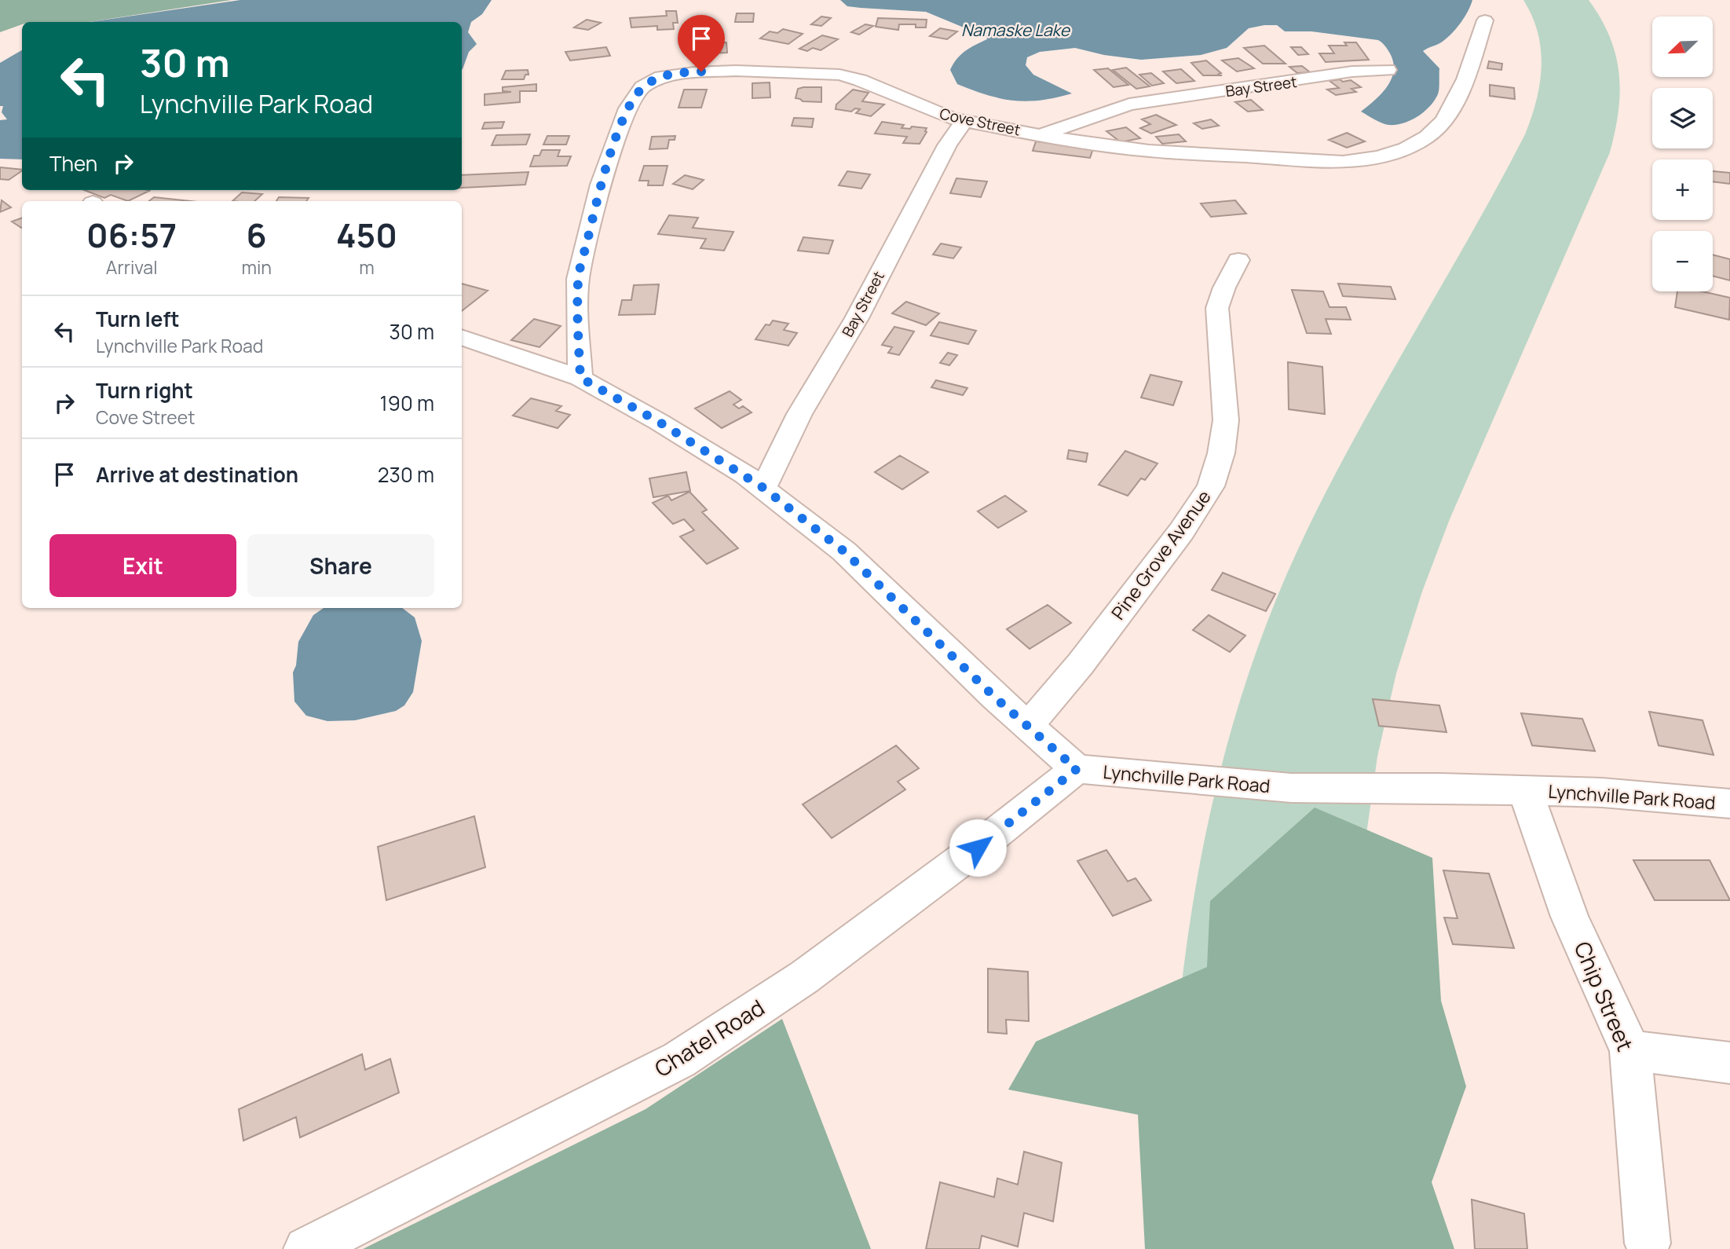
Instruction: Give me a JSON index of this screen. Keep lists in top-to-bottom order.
{
  "streets": {
    "street": [
      "Bay Street",
      "Cove Street",
      "Pine Grove Avenue",
      "Lynchville Park Road",
      "Chip Street",
      "Chatel Road"
    ]
  },
  "crossings": [
    ["Bay Street", "Cove Street"],
    ["Bay Street", "Lynchville Park Road"],
    ["Cove Street", "Lynchville Park Road"],
    ["Pine Grove Avenue", "Lynchville Park Road"],
    ["Lynchville Park Road", "Chip Street"],
    ["Lynchville Park Road", "Chatel Road"]
  ],
  "water": ["Namaske Lake"],
  "north": "bottom left",
  "page": {
    "map_buttons": ["+", "−"],
    "turn": ["30 m", "Lynchville Park Road"],
    "then": "Then",
    "eta": [
      "06:57",
      "Arrival",
      "6",
      "min",
      "450",
      "m"
    ],
    "list": [
      {
        "name": "Turn left",
        "note": "Lynchville Park Road",
        "value": "30 m"
      },
      {
        "name": "Turn right",
        "note": "Cove Street",
        "value": "190 m"
      },
      {
        "name": "Arrive at destination",
        "value": "230 m"
      }
    ],
    "buttons": ["Exit", "Share"]
  }
}
